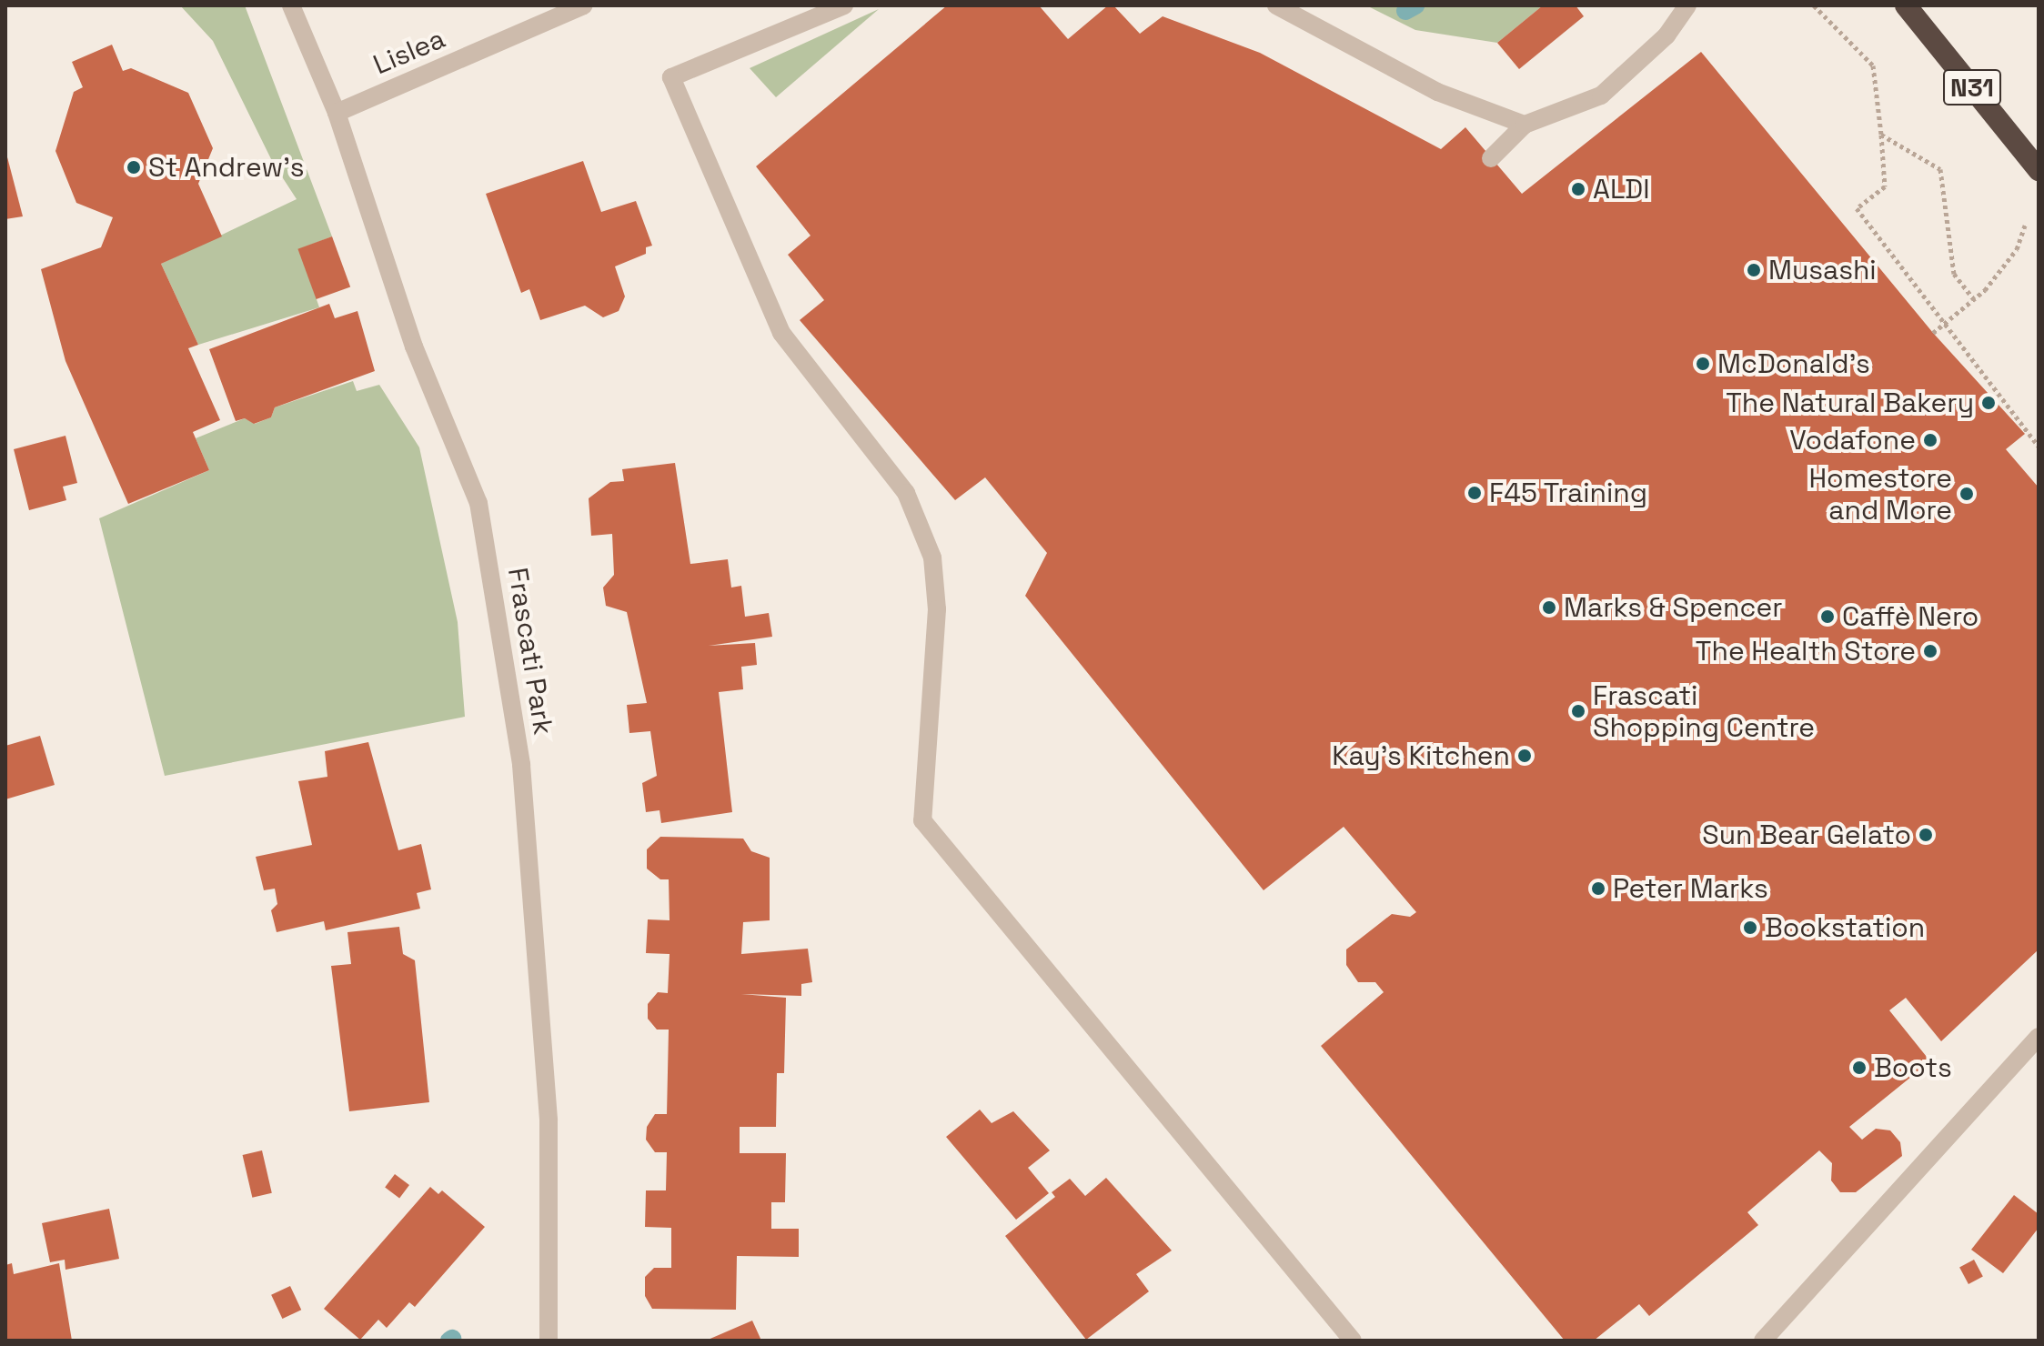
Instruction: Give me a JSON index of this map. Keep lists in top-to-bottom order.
{
  "streets": {
    "highway": ["N31"],
    "street": ["Lislea", "Frascati Park"]
  },
  "crossings": [
    ["Lislea", "Frascati Park"]
  ],
  "places": [
    "St Andrew's",
    "ALDI",
    "Musashi",
    "McDonald's",
    "The Natural Bakery",
    "Vodafone",
    "F45 Training",
    "Homestore and More",
    "Marks & Spencer",
    "Caffè Nero",
    "The Health Store",
    "Frascati Shopping Centre",
    "Kay's Kitchen",
    "Sun Bear Gelato",
    "Peter Marks",
    "Bookstation",
    "Boots"
  ]
}
